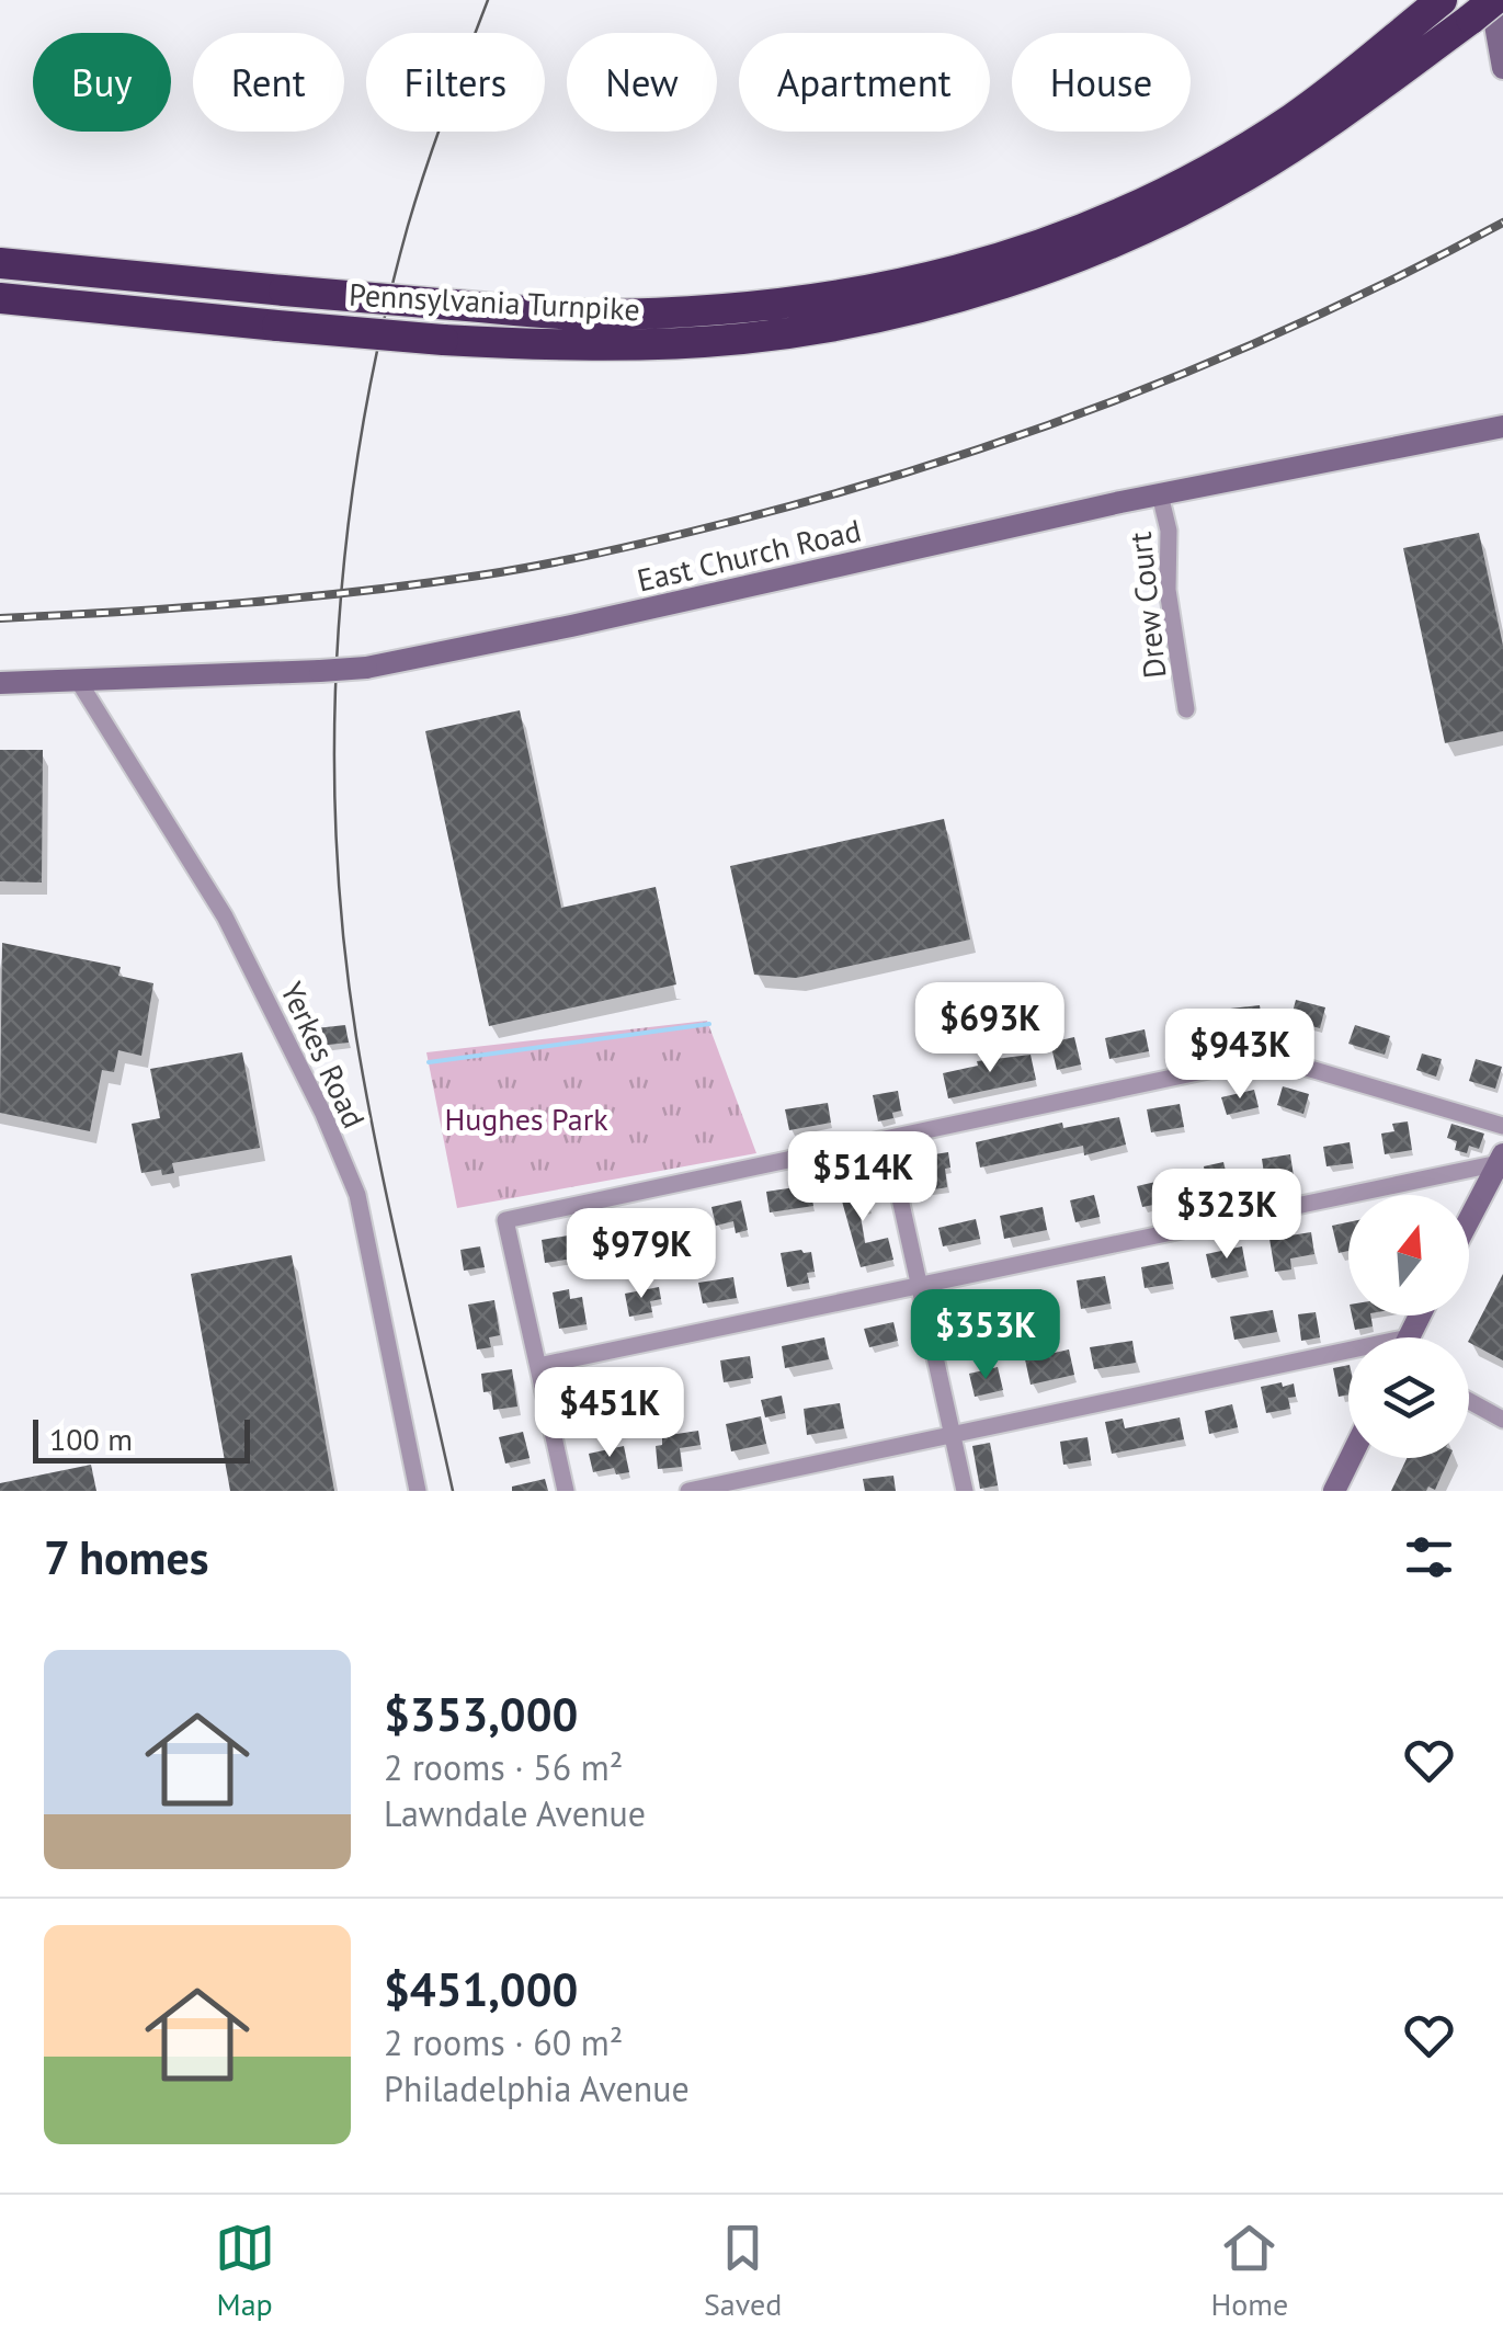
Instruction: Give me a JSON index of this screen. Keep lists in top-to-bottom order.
{
  "streets": {
    "highway": ["Pennsylvania Turnpike"],
    "street": ["East Church Road", "Drew Court", "Yerkes Road"]
  },
  "crossings": [
    ["East Church Road", "Drew Court"],
    ["East Church Road", "Yerkes Road"]
  ],
  "parks": ["Hughes Park"],
  "scale_bar": "100 m",
  "north": "top",
  "page": {
    "chip": [
      "Buy",
      "Rent",
      "Filters",
      "New",
      "Apartment",
      "House"
    ],
    "price": [
      "$693K",
      "$943K",
      "$514K",
      "$323K",
      "$979K",
      "$353K",
      "$451K"
    ],
    "scale": "100 m",
    "heading": "7 homes",
    "list": [
      {
        "name": "$353,000",
        "note": "2 rooms · 56 m² · Lawndale Avenue"
      },
      {
        "name": "$451,000",
        "note": "2 rooms · 60 m² · Philadelphia Avenue"
      }
    ],
    "tabs": ["Map", "Saved", "Home"]
  }
}
